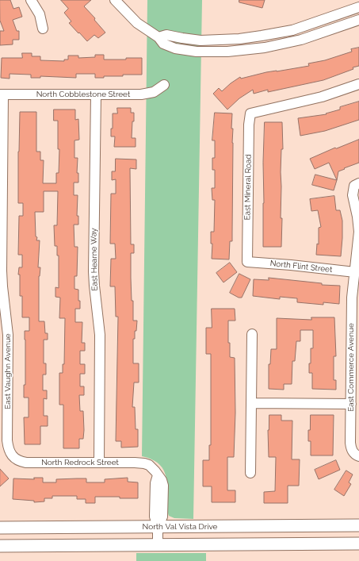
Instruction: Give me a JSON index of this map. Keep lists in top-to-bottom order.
{
  "streets": {
    "main road": ["North Val Vista Drive"],
    "street": [
      "North Cobblestone Street",
      "East Mineral Road",
      "East Hearne Way",
      "North Flint Street",
      "East Commerce Avenue",
      "East Vaughn Avenue",
      "North Redrock Street"
    ]
  },
  "crossings": [
    ["North Cobblestone Street", "East Hearne Way"],
    ["North Cobblestone Street", "East Vaughn Avenue"],
    ["East Mineral Road", "North Flint Street"],
    ["East Hearne Way", "North Redrock Street"],
    ["North Flint Street", "East Commerce Avenue"],
    ["East Vaughn Avenue", "North Redrock Street"],
    ["North Redrock Street", "North Val Vista Drive"]
  ]
}
